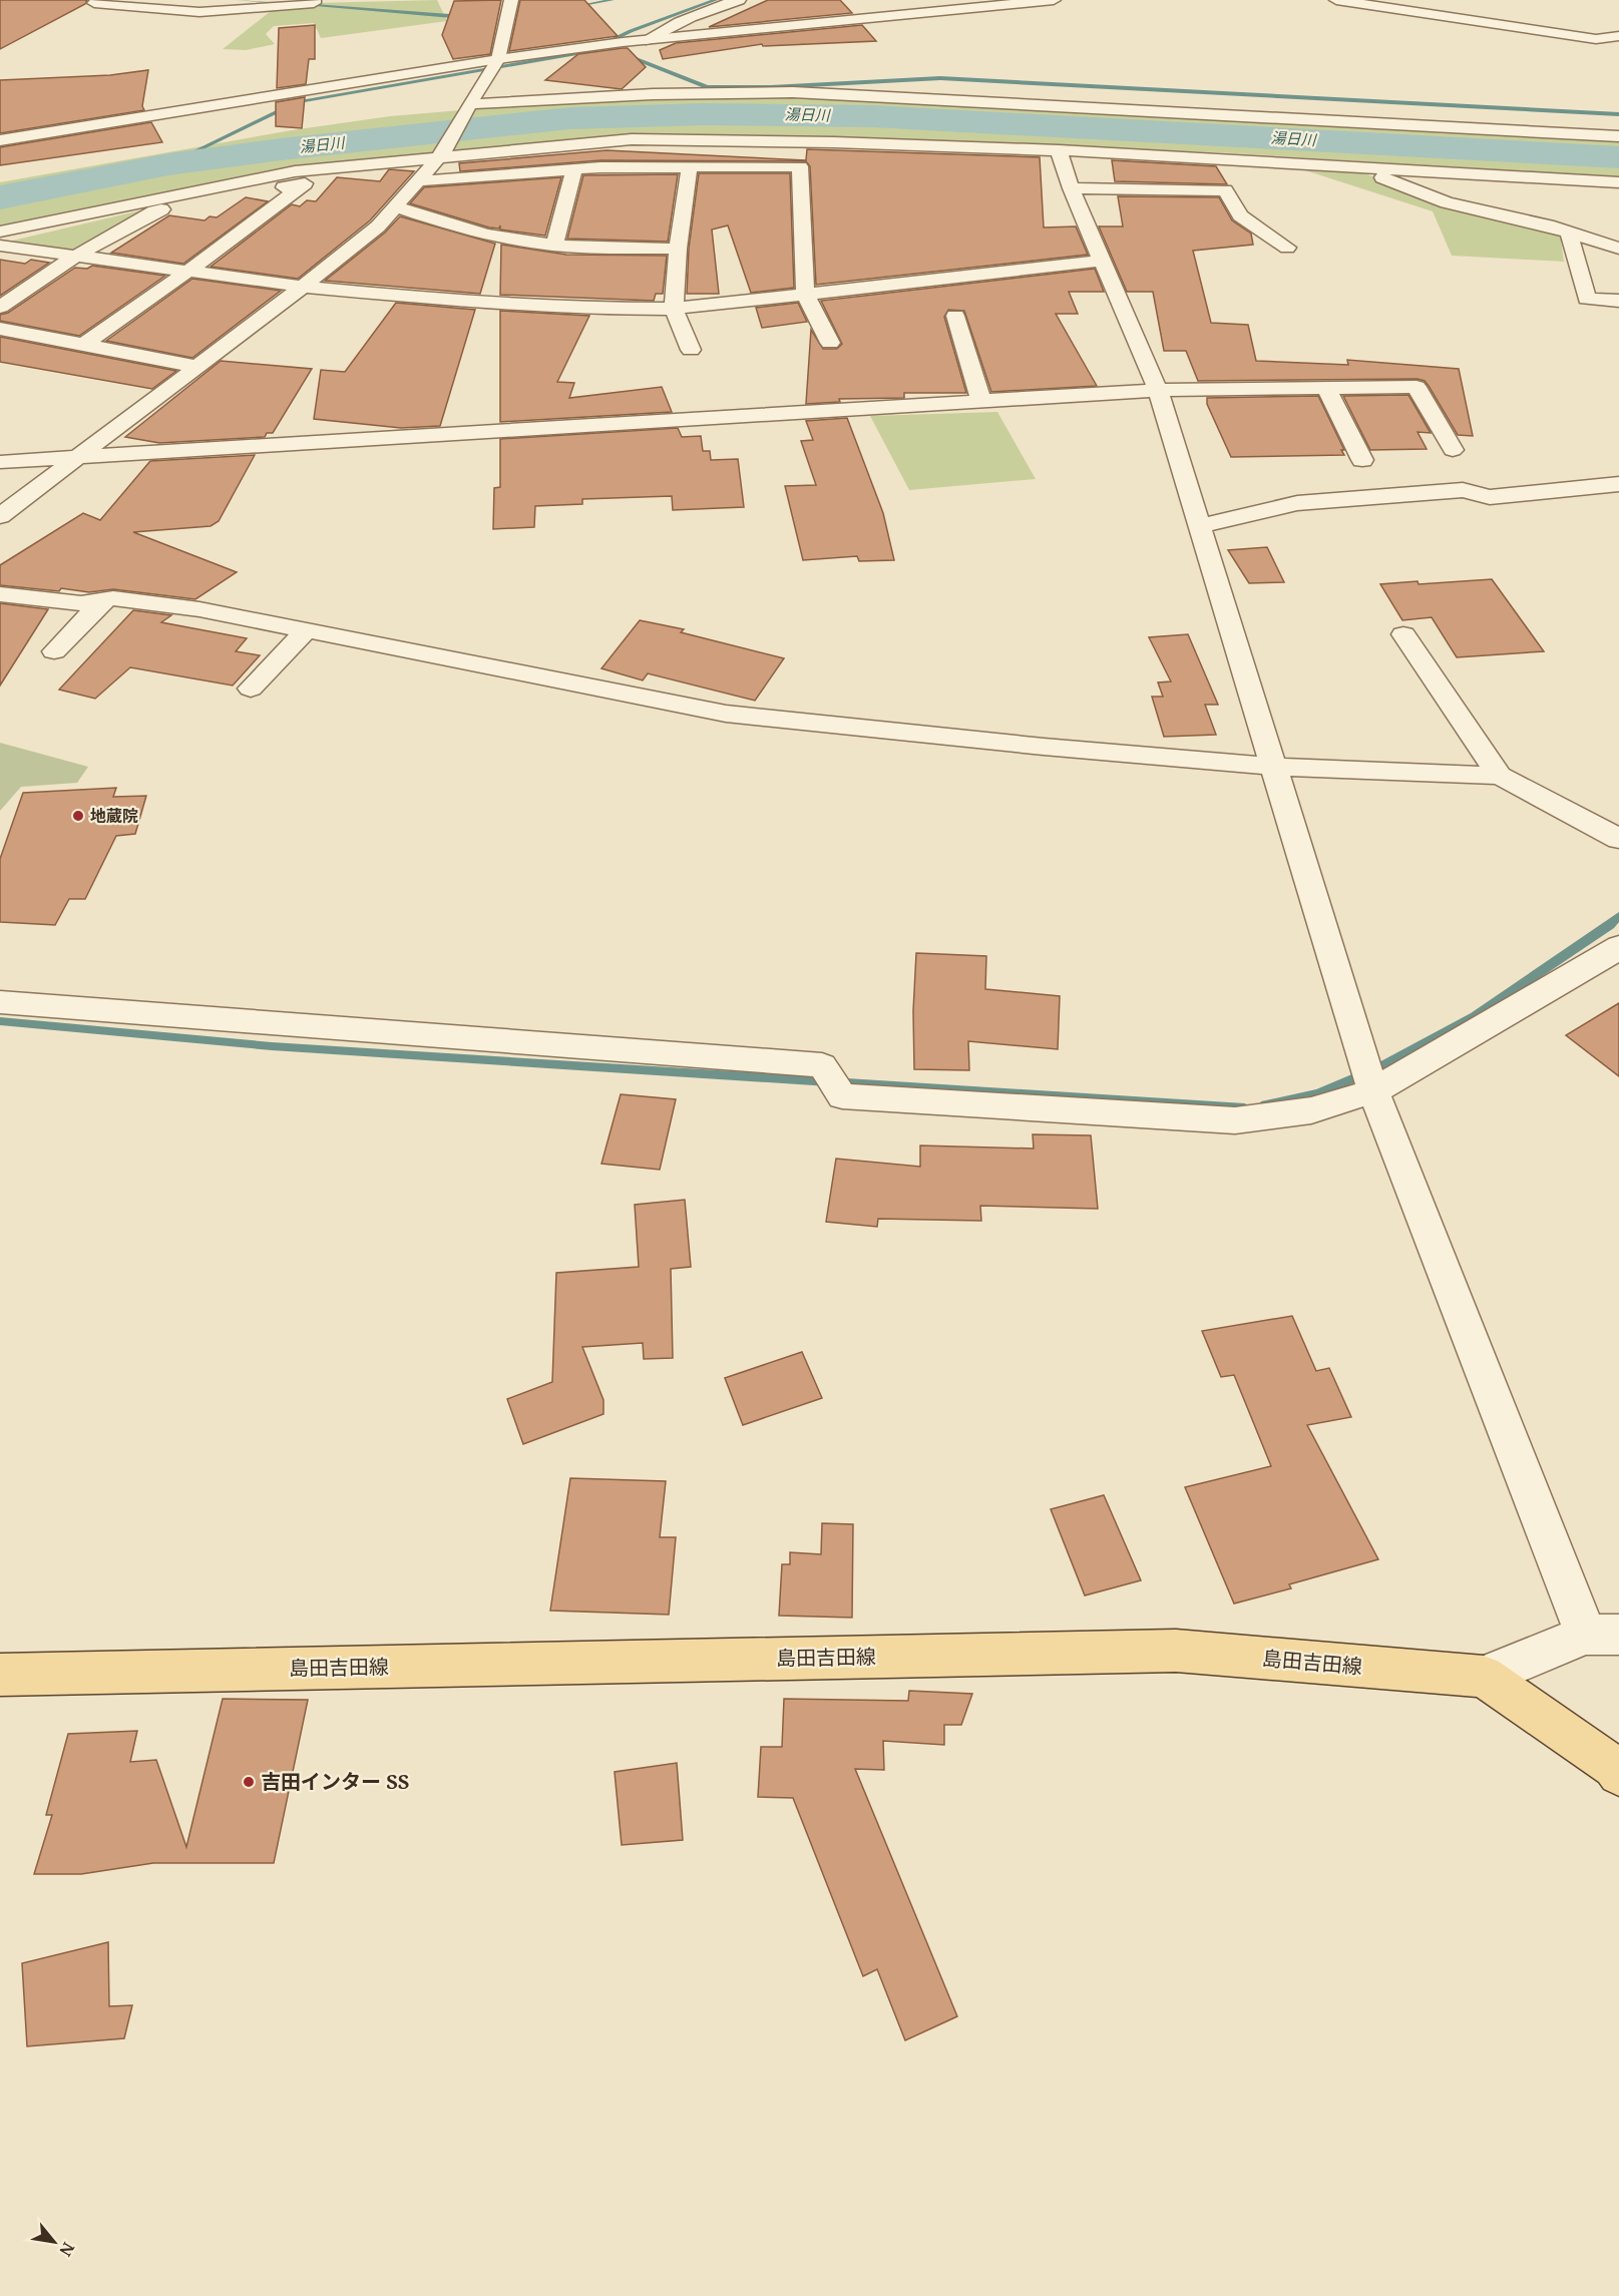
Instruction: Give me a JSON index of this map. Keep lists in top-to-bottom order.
{
  "streets": {
    "main road": ["島田吉田線"]
  },
  "water": ["湯日川"],
  "places": ["地蔵院", "吉田インター SS"],
  "north": "bottom right"
}
